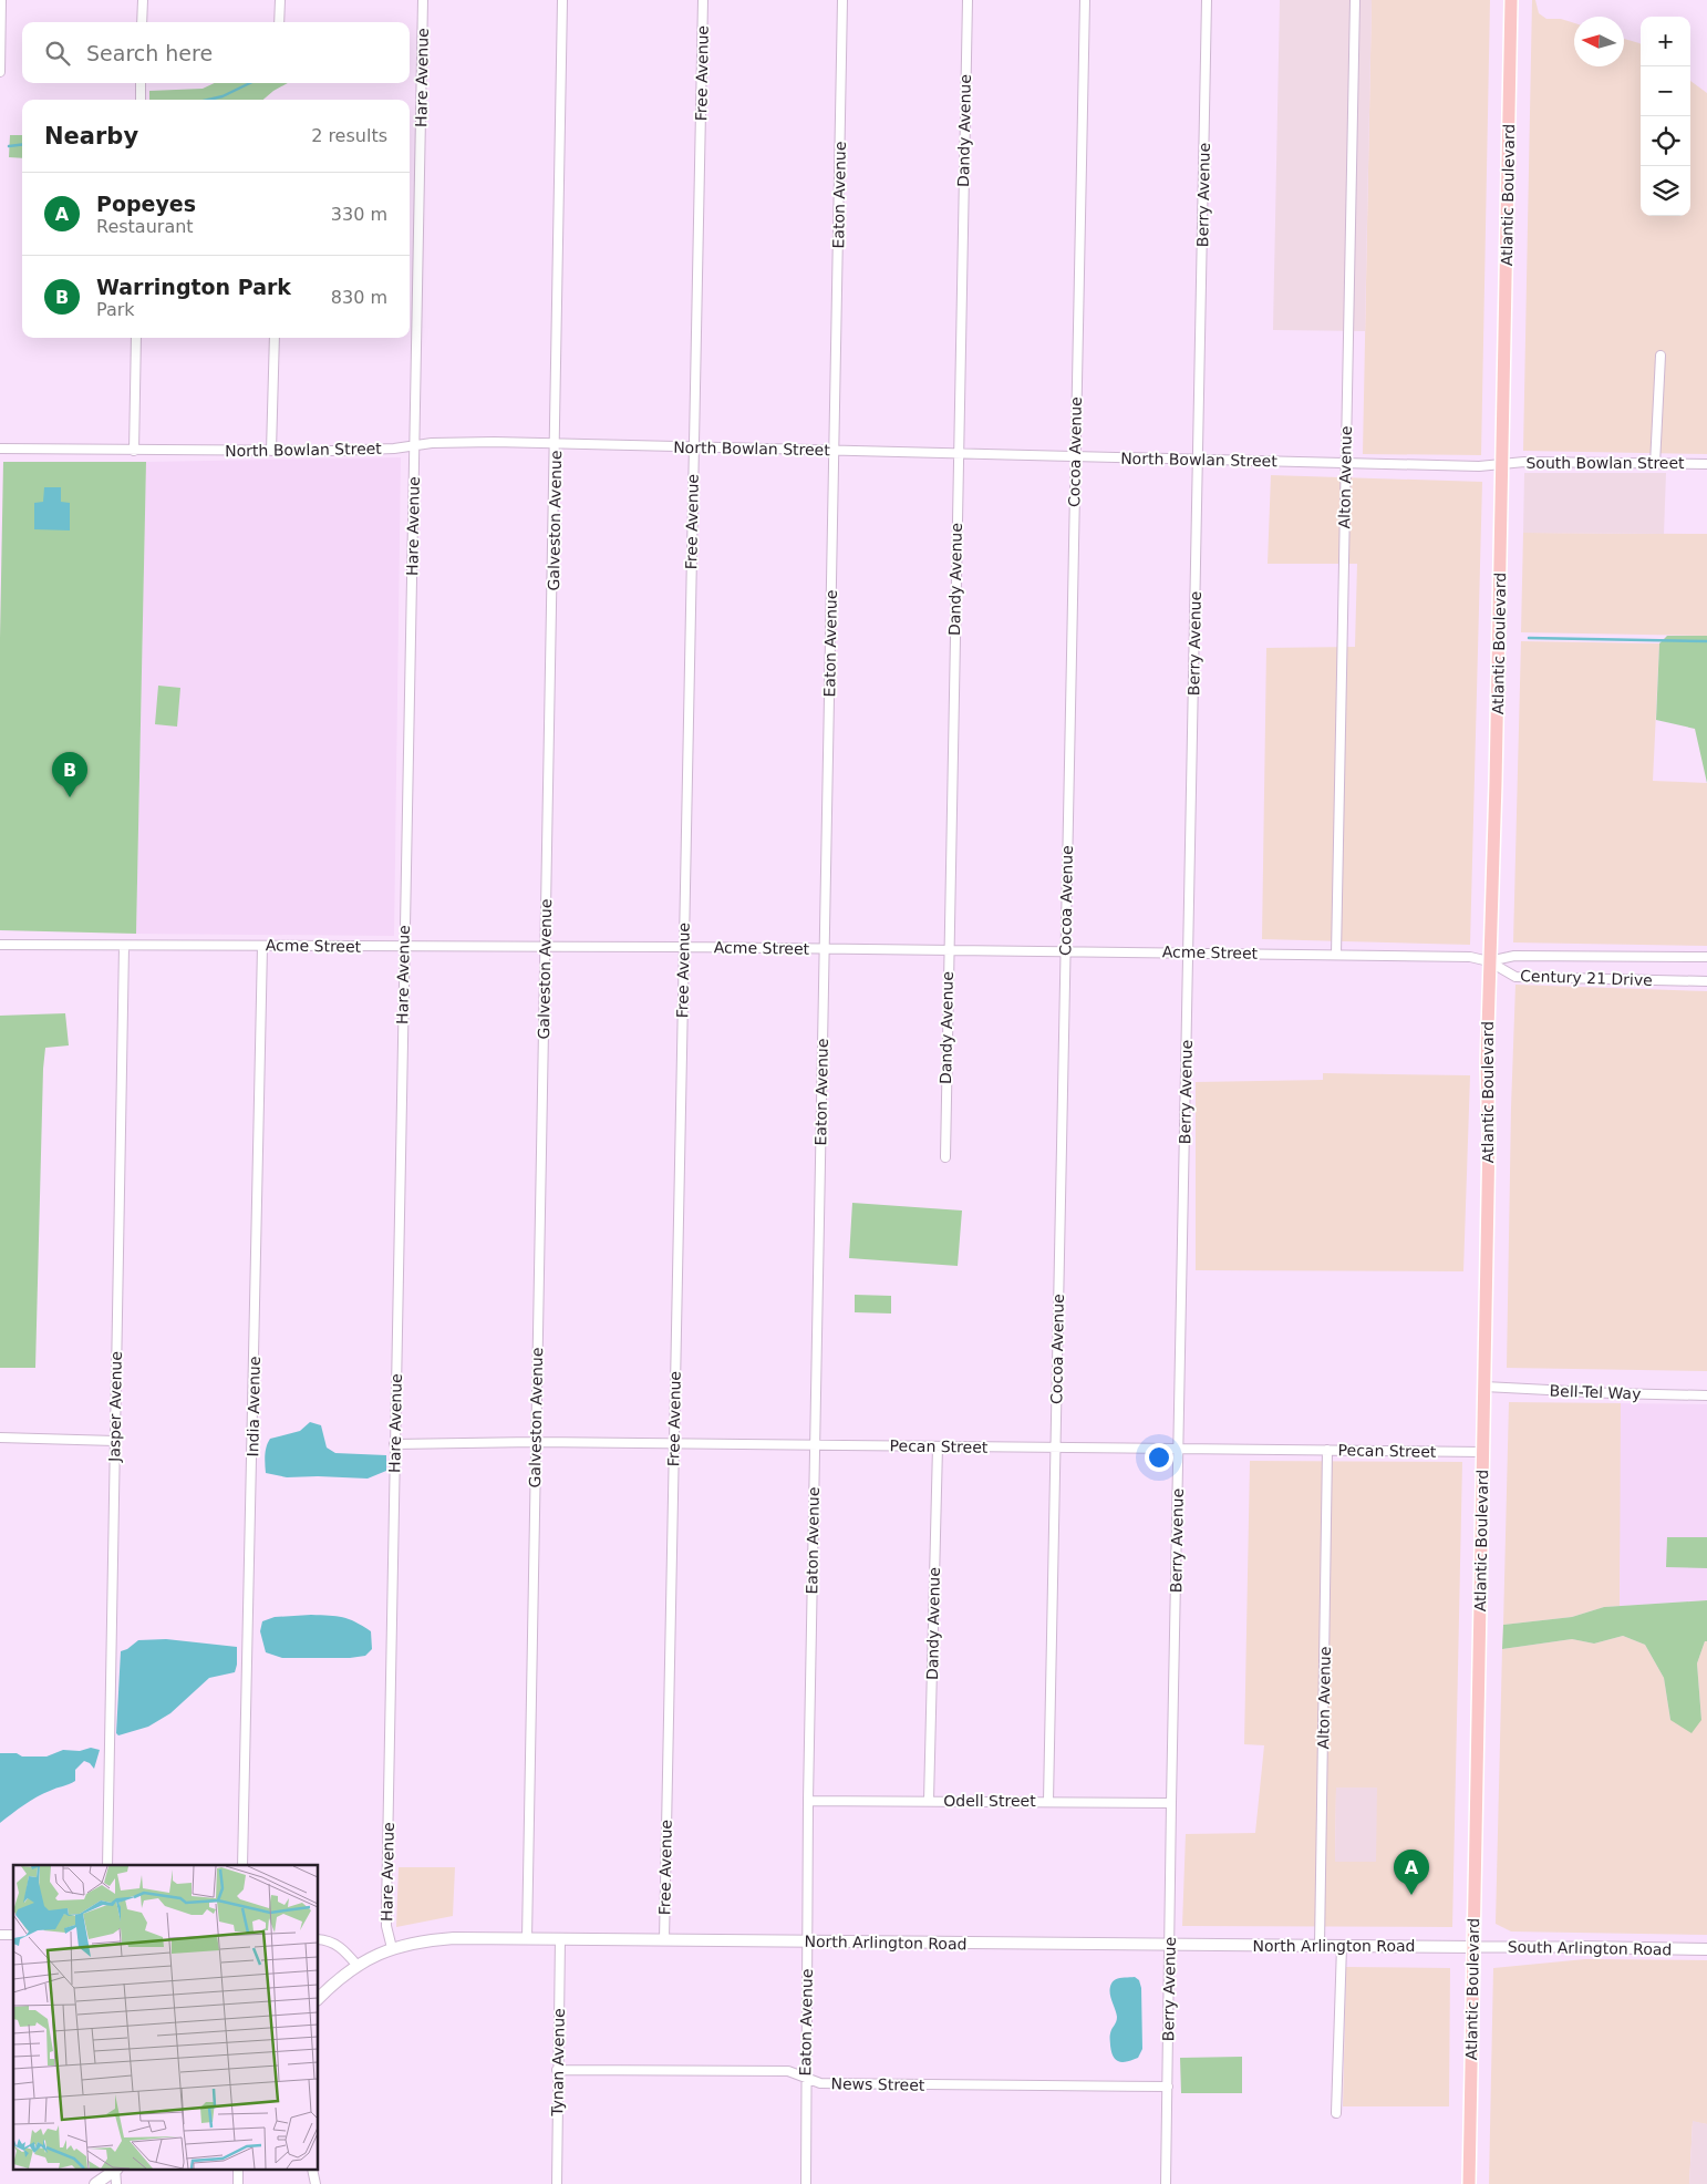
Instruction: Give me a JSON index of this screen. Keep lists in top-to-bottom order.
{
  "streets": {
    "main road": ["Atlantic Boulevard", "North Arlington Road", "South Arlington Road"],
    "street": [
      "Free Avenue",
      "Hare Avenue",
      "Dandy Avenue",
      "Eaton Avenue",
      "Berry Avenue",
      "North Bowlan Street",
      "Cocoa Avenue",
      "South Bowlan Street",
      "Alton Avenue",
      "Galveston Avenue",
      "Acme Street",
      "Century 21 Drive",
      "Bell-Tel Way",
      "Jasper Avenue",
      "India Avenue",
      "Pecan Street",
      "Odell Street",
      "Tynan Avenue",
      "News Street"
    ]
  },
  "crossings": [
    ["Free Avenue", "North Bowlan Street"],
    ["Free Avenue", "Acme Street"],
    ["Free Avenue", "Pecan Street"],
    ["Free Avenue", "North Arlington Road"],
    ["Hare Avenue", "North Bowlan Street"],
    ["Hare Avenue", "Acme Street"],
    ["Hare Avenue", "Pecan Street"],
    ["Hare Avenue", "North Arlington Road"],
    ["Dandy Avenue", "North Bowlan Street"],
    ["Dandy Avenue", "Acme Street"],
    ["Dandy Avenue", "Pecan Street"],
    ["Dandy Avenue", "Odell Street"],
    ["Eaton Avenue", "North Bowlan Street"],
    ["Eaton Avenue", "Acme Street"],
    ["Eaton Avenue", "Pecan Street"],
    ["Eaton Avenue", "Odell Street"],
    ["Eaton Avenue", "North Arlington Road"],
    ["Eaton Avenue", "News Street"],
    ["Berry Avenue", "North Bowlan Street"],
    ["Berry Avenue", "Acme Street"],
    ["Berry Avenue", "Pecan Street"],
    ["Berry Avenue", "Odell Street"],
    ["Berry Avenue", "North Arlington Road"],
    ["Berry Avenue", "News Street"],
    ["Atlantic Boulevard", "North Bowlan Street"],
    ["Atlantic Boulevard", "South Bowlan Street"],
    ["Atlantic Boulevard", "Acme Street"],
    ["Atlantic Boulevard", "Century 21 Drive"],
    ["Atlantic Boulevard", "Bell-Tel Way"],
    ["Atlantic Boulevard", "Pecan Street"],
    ["Atlantic Boulevard", "North Arlington Road"],
    ["Atlantic Boulevard", "South Arlington Road"],
    ["North Bowlan Street", "Cocoa Avenue"],
    ["North Bowlan Street", "South Bowlan Street"],
    ["North Bowlan Street", "Alton Avenue"],
    ["North Bowlan Street", "Galveston Avenue"],
    ["Cocoa Avenue", "Acme Street"],
    ["Cocoa Avenue", "Pecan Street"],
    ["Cocoa Avenue", "Odell Street"],
    ["Alton Avenue", "Acme Street"],
    ["Alton Avenue", "Pecan Street"],
    ["Alton Avenue", "North Arlington Road"],
    ["Galveston Avenue", "Acme Street"],
    ["Galveston Avenue", "Pecan Street"],
    ["Galveston Avenue", "North Arlington Road"],
    ["Acme Street", "Century 21 Drive"],
    ["Acme Street", "Jasper Avenue"],
    ["Acme Street", "India Avenue"],
    ["North Arlington Road", "South Arlington Road"],
    ["North Arlington Road", "Tynan Avenue"],
    ["Tynan Avenue", "News Street"]
  ],
  "north": "left",
  "page": {
    "map_buttons": ["+", "−"],
    "search": "Search here",
    "heading": ["Nearby", "2 results"],
    "list": [
      {
        "mark": "A",
        "name": "Popeyes",
        "note": "Restaurant",
        "value": "330 m"
      },
      {
        "mark": "B",
        "name": "Warrington Park",
        "note": "Park",
        "value": "830 m"
      }
    ],
    "pins": ["B", "A"]
  }
}
